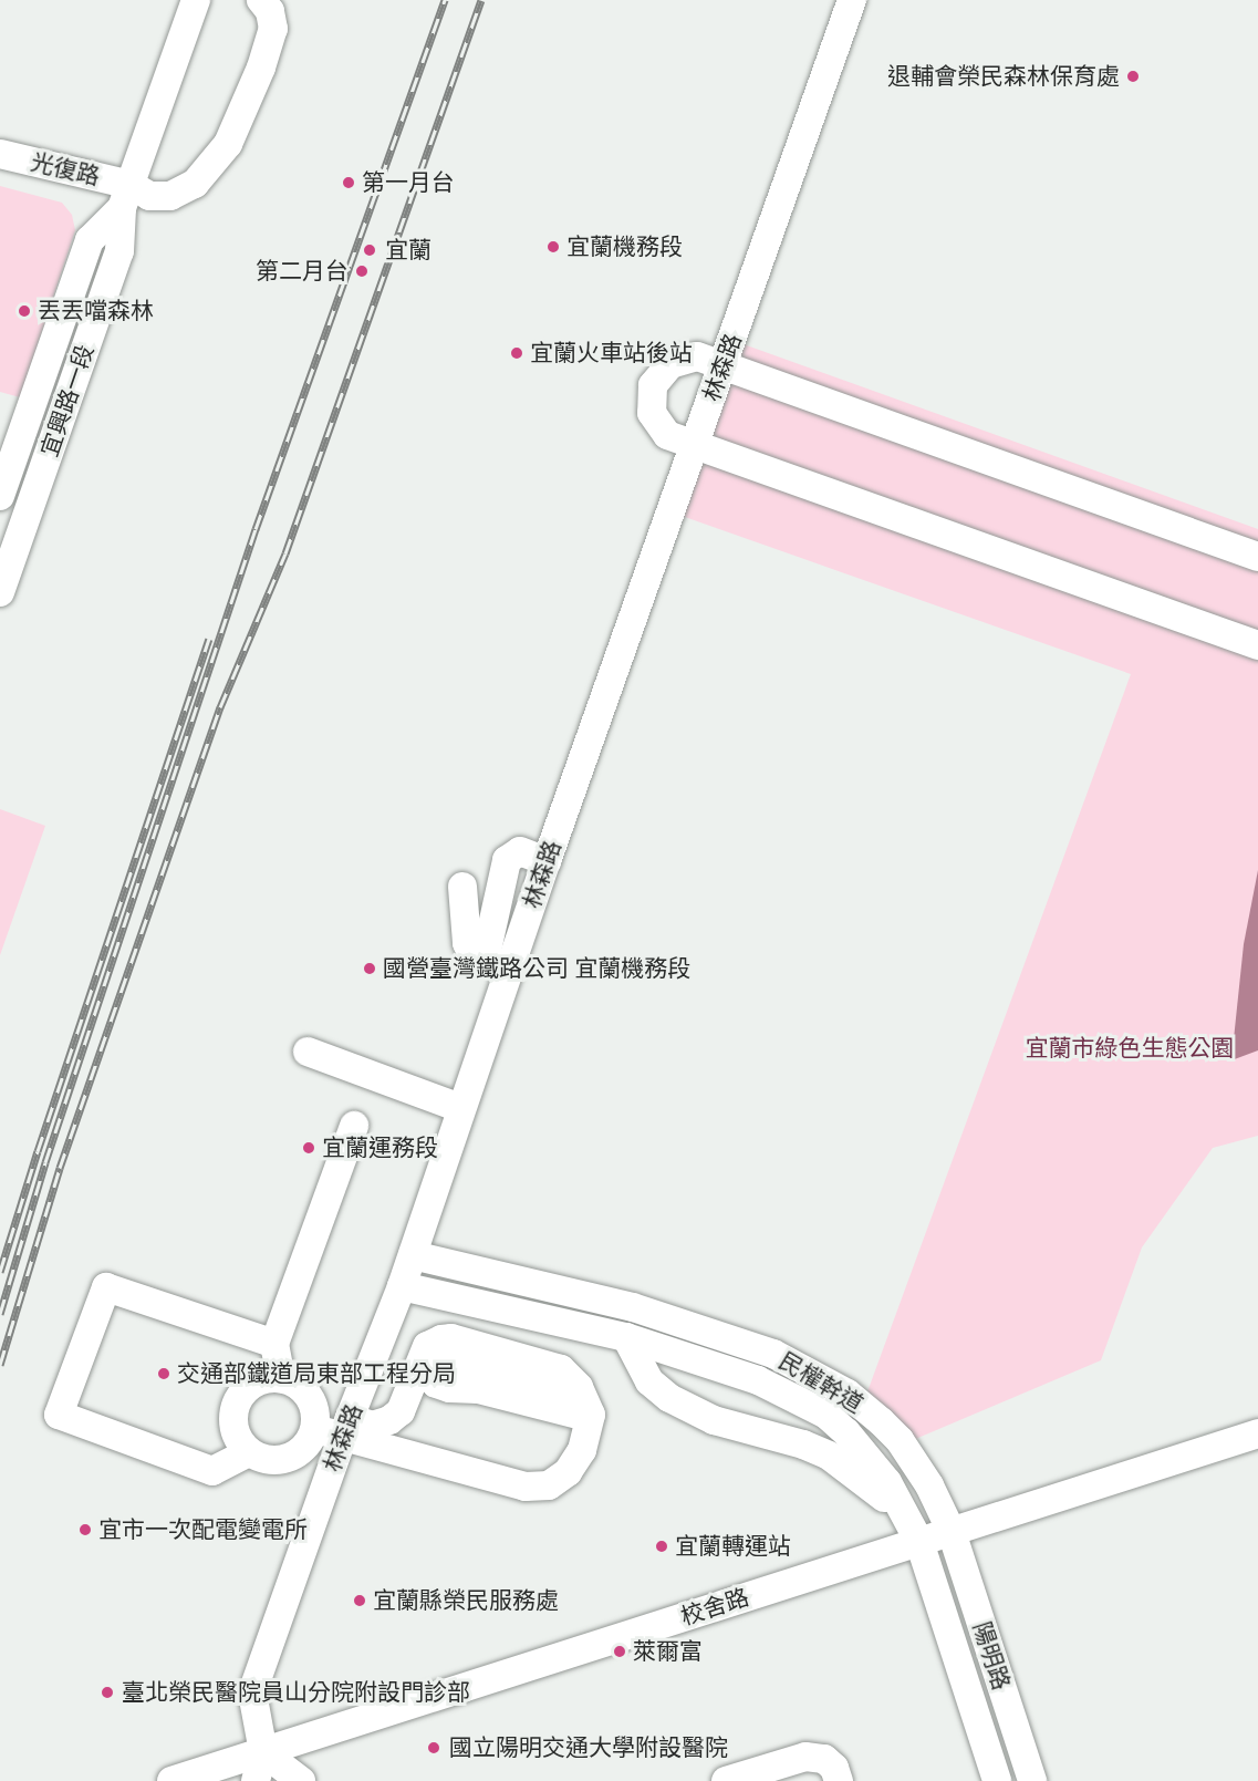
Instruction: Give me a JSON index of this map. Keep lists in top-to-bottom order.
{
  "streets": {
    "street": [
      "光復路",
      "林森路",
      "宜興路一段",
      "民權幹道",
      "校舍路",
      "陽明路"
    ]
  },
  "crossings": [
    ["光復路", "宜興路一段"],
    ["林森路", "民權幹道"],
    ["林森路", "校舍路"],
    ["民權幹道", "校舍路"],
    ["民權幹道", "陽明路"],
    ["校舍路", "陽明路"]
  ],
  "parks": ["宜蘭市綠色生態公園"],
  "places": [
    "退輔會榮民森林保育處",
    "第一月台",
    "宜蘭機務段",
    "宜蘭",
    "第二月台",
    "丟丟噹森林",
    "宜蘭火車站後站",
    "國營臺灣鐵路公司 宜蘭機務段",
    "宜蘭運務段",
    "交通部鐵道局東部工程分局",
    "宜市一次配電變電所",
    "宜蘭轉運站",
    "宜蘭縣榮民服務處",
    "萊爾富",
    "臺北榮民醫院員山分院附設門診部",
    "國立陽明交通大學附設醫院"
  ]
}
